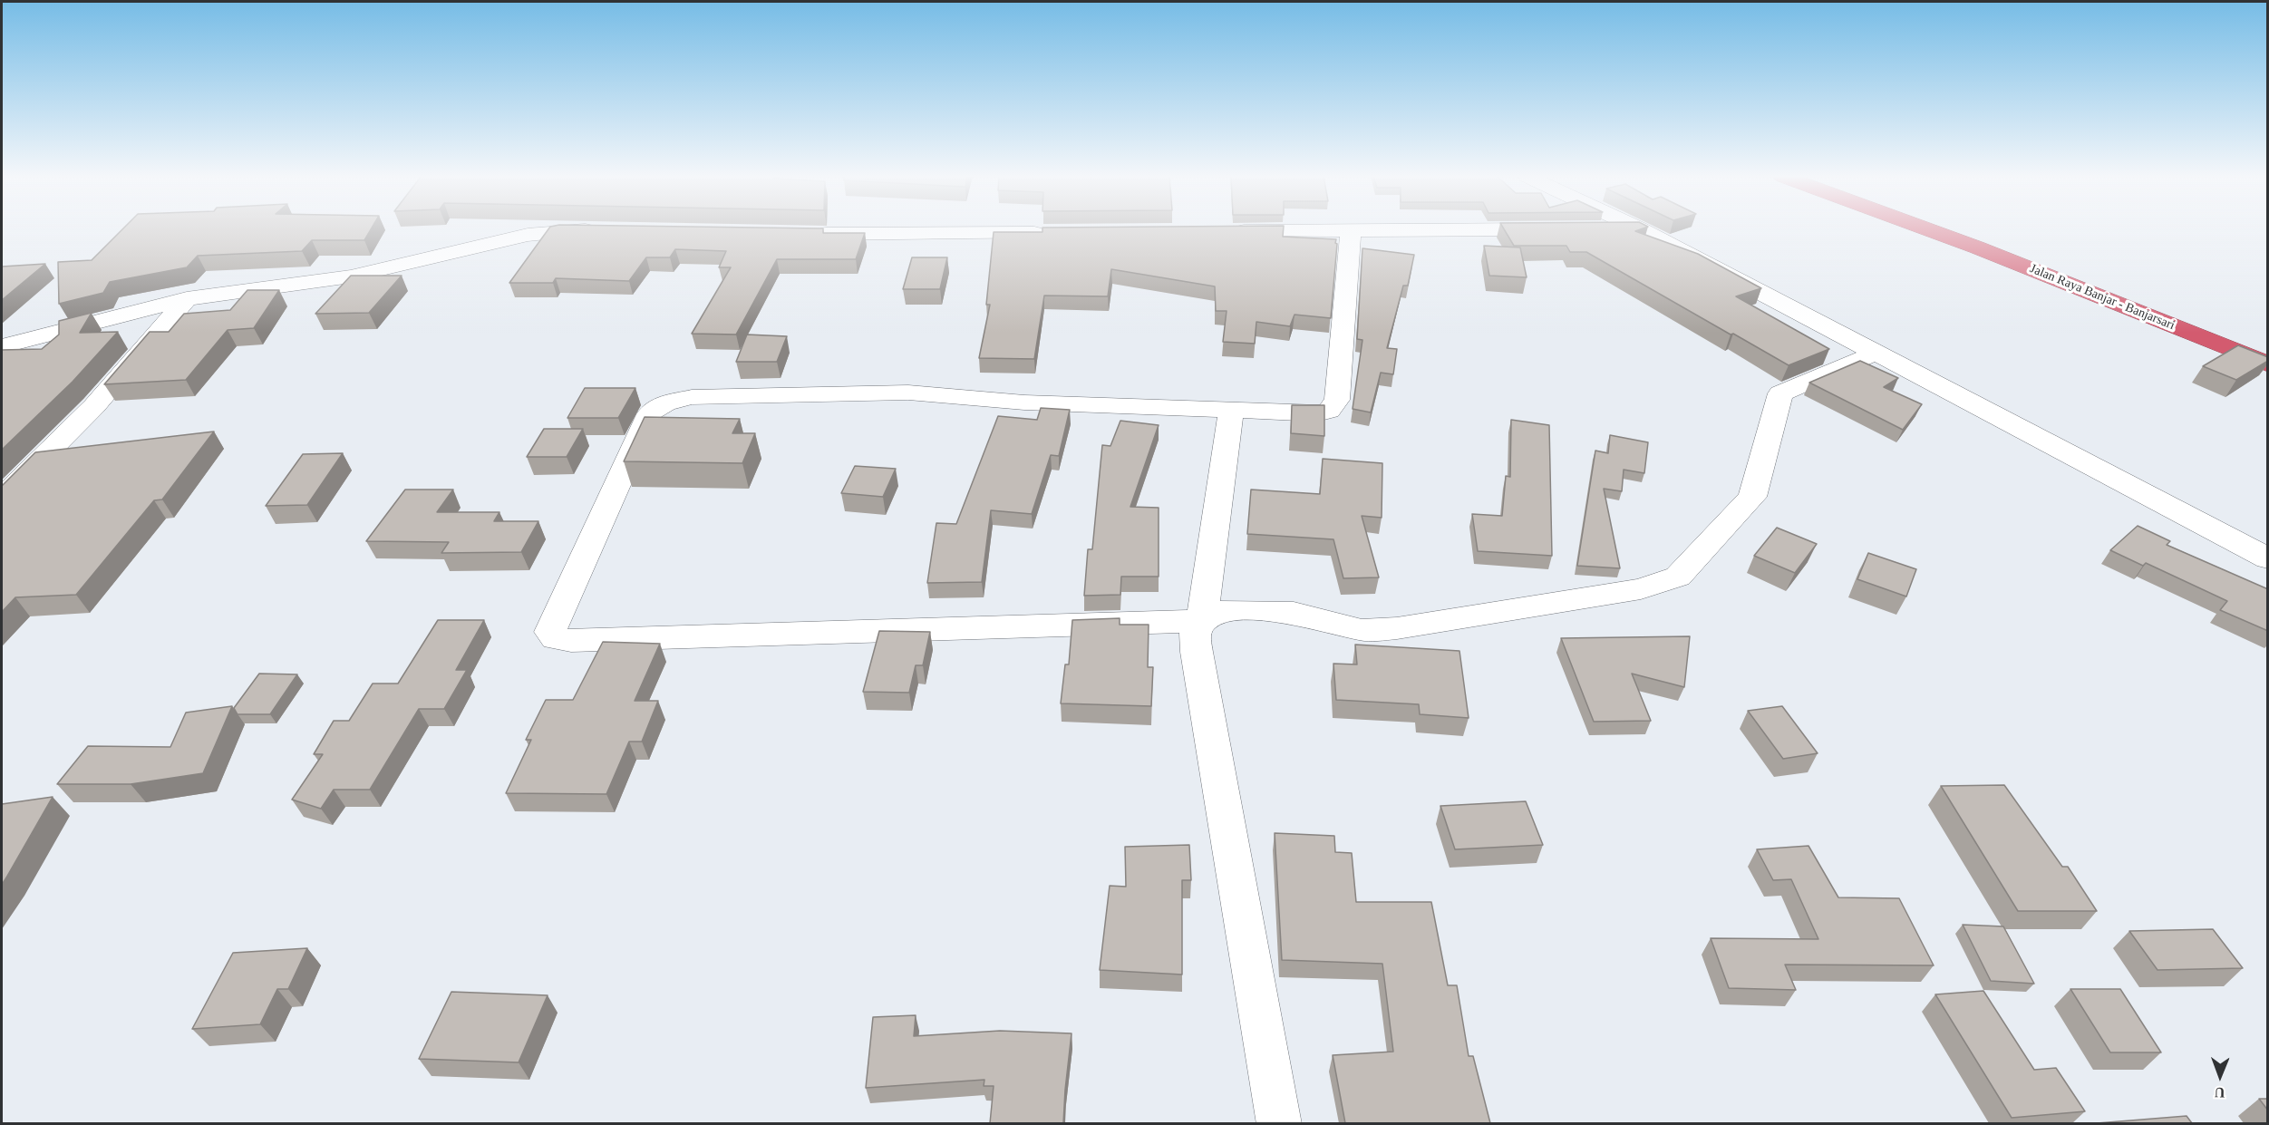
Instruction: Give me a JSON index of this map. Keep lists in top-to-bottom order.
{
  "streets": {
    "highway": ["Jalan Raya Banjar - Banjarsari"]
  },
  "north": "bottom"
}
